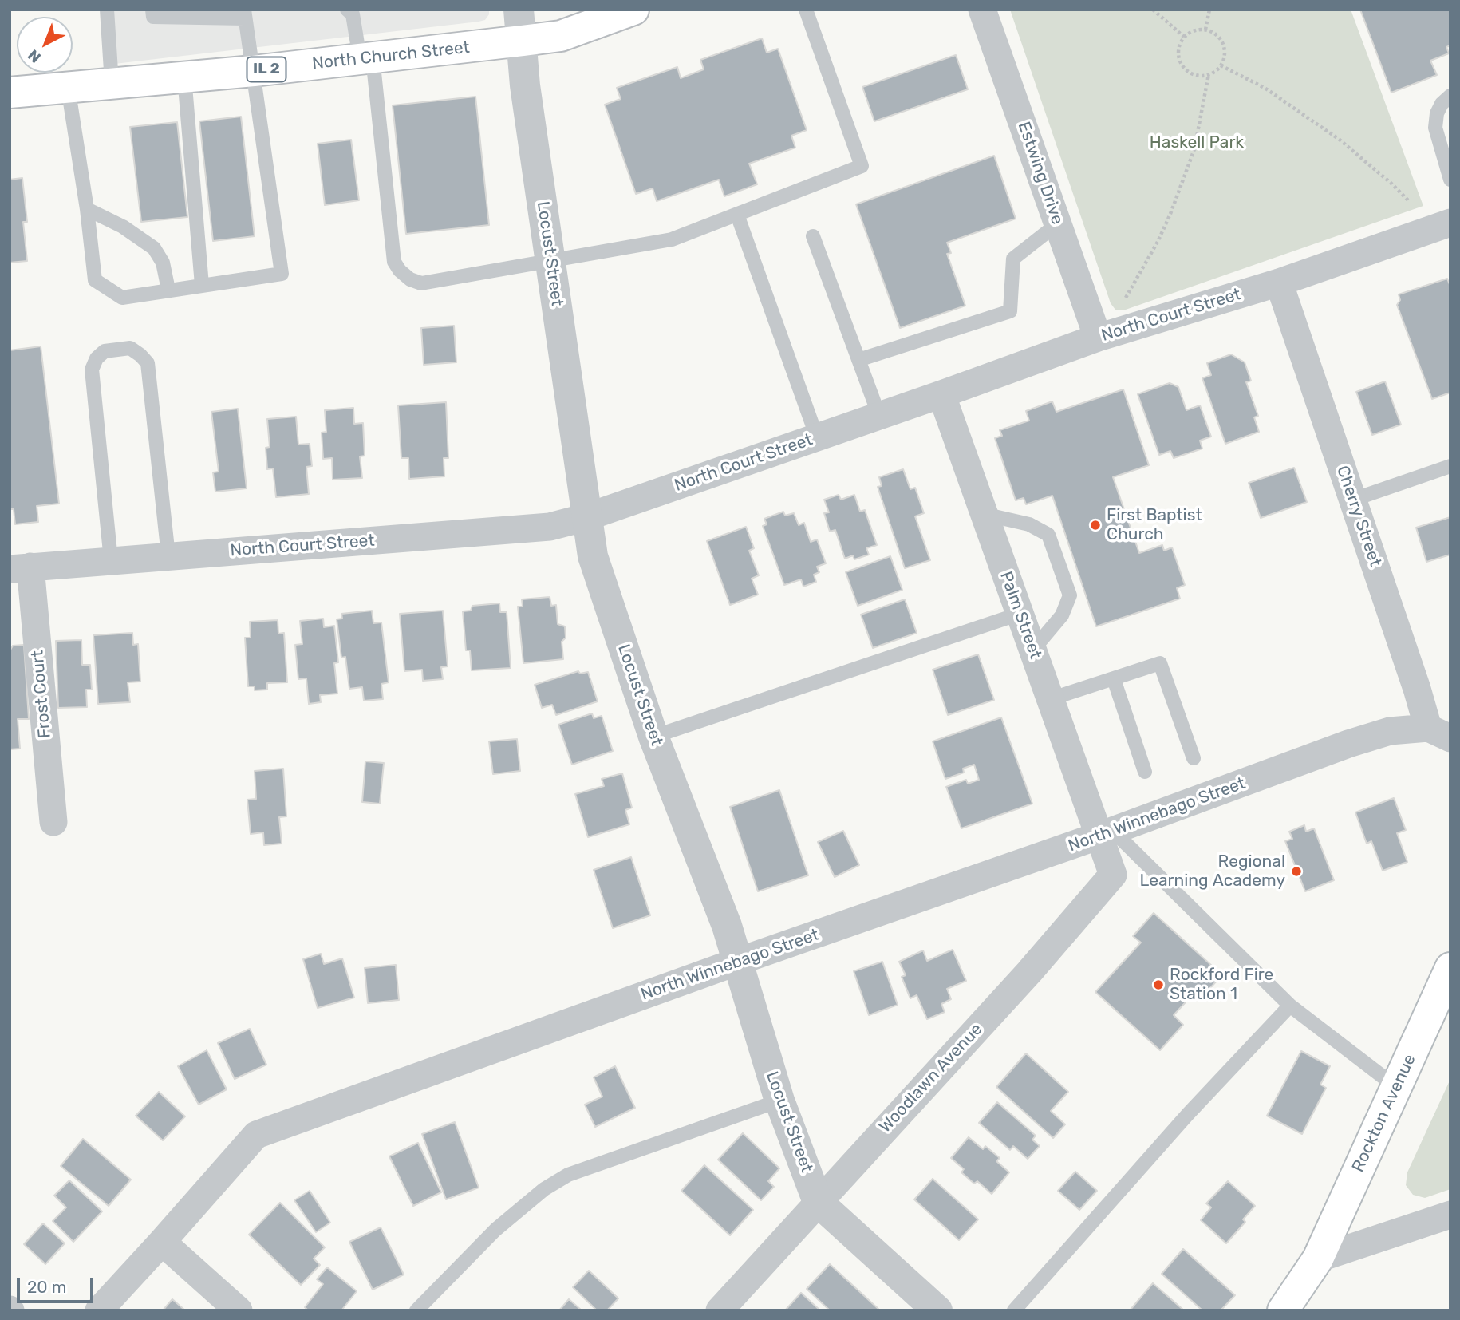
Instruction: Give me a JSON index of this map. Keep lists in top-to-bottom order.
{
  "streets": {
    "main road": ["North Church Street", "IL 2", "Rockton Avenue"],
    "street": [
      "Estwing Drive",
      "Locust Street",
      "North Court Street",
      "Cherry Street",
      "Palm Street",
      "Frost Court",
      "North Winnebago Street",
      "Woodlawn Avenue"
    ]
  },
  "crossings": [
    ["North Church Street", "Locust Street"],
    ["Estwing Drive", "North Court Street"],
    ["Locust Street", "North Court Street"],
    ["Locust Street", "North Winnebago Street"],
    ["Locust Street", "Woodlawn Avenue"],
    ["North Court Street", "Cherry Street"],
    ["North Court Street", "Palm Street"],
    ["North Court Street", "Frost Court"],
    ["Cherry Street", "North Winnebago Street"],
    ["Palm Street", "North Winnebago Street"],
    ["Palm Street", "Woodlawn Avenue"],
    ["North Winnebago Street", "Woodlawn Avenue"]
  ],
  "parks": ["Haskell Park"],
  "places": ["First Baptist Church", "Regional Learning Academy", "Rockford Fire Station 1"],
  "scale_bar": "20 m",
  "north": "bottom left"
}
